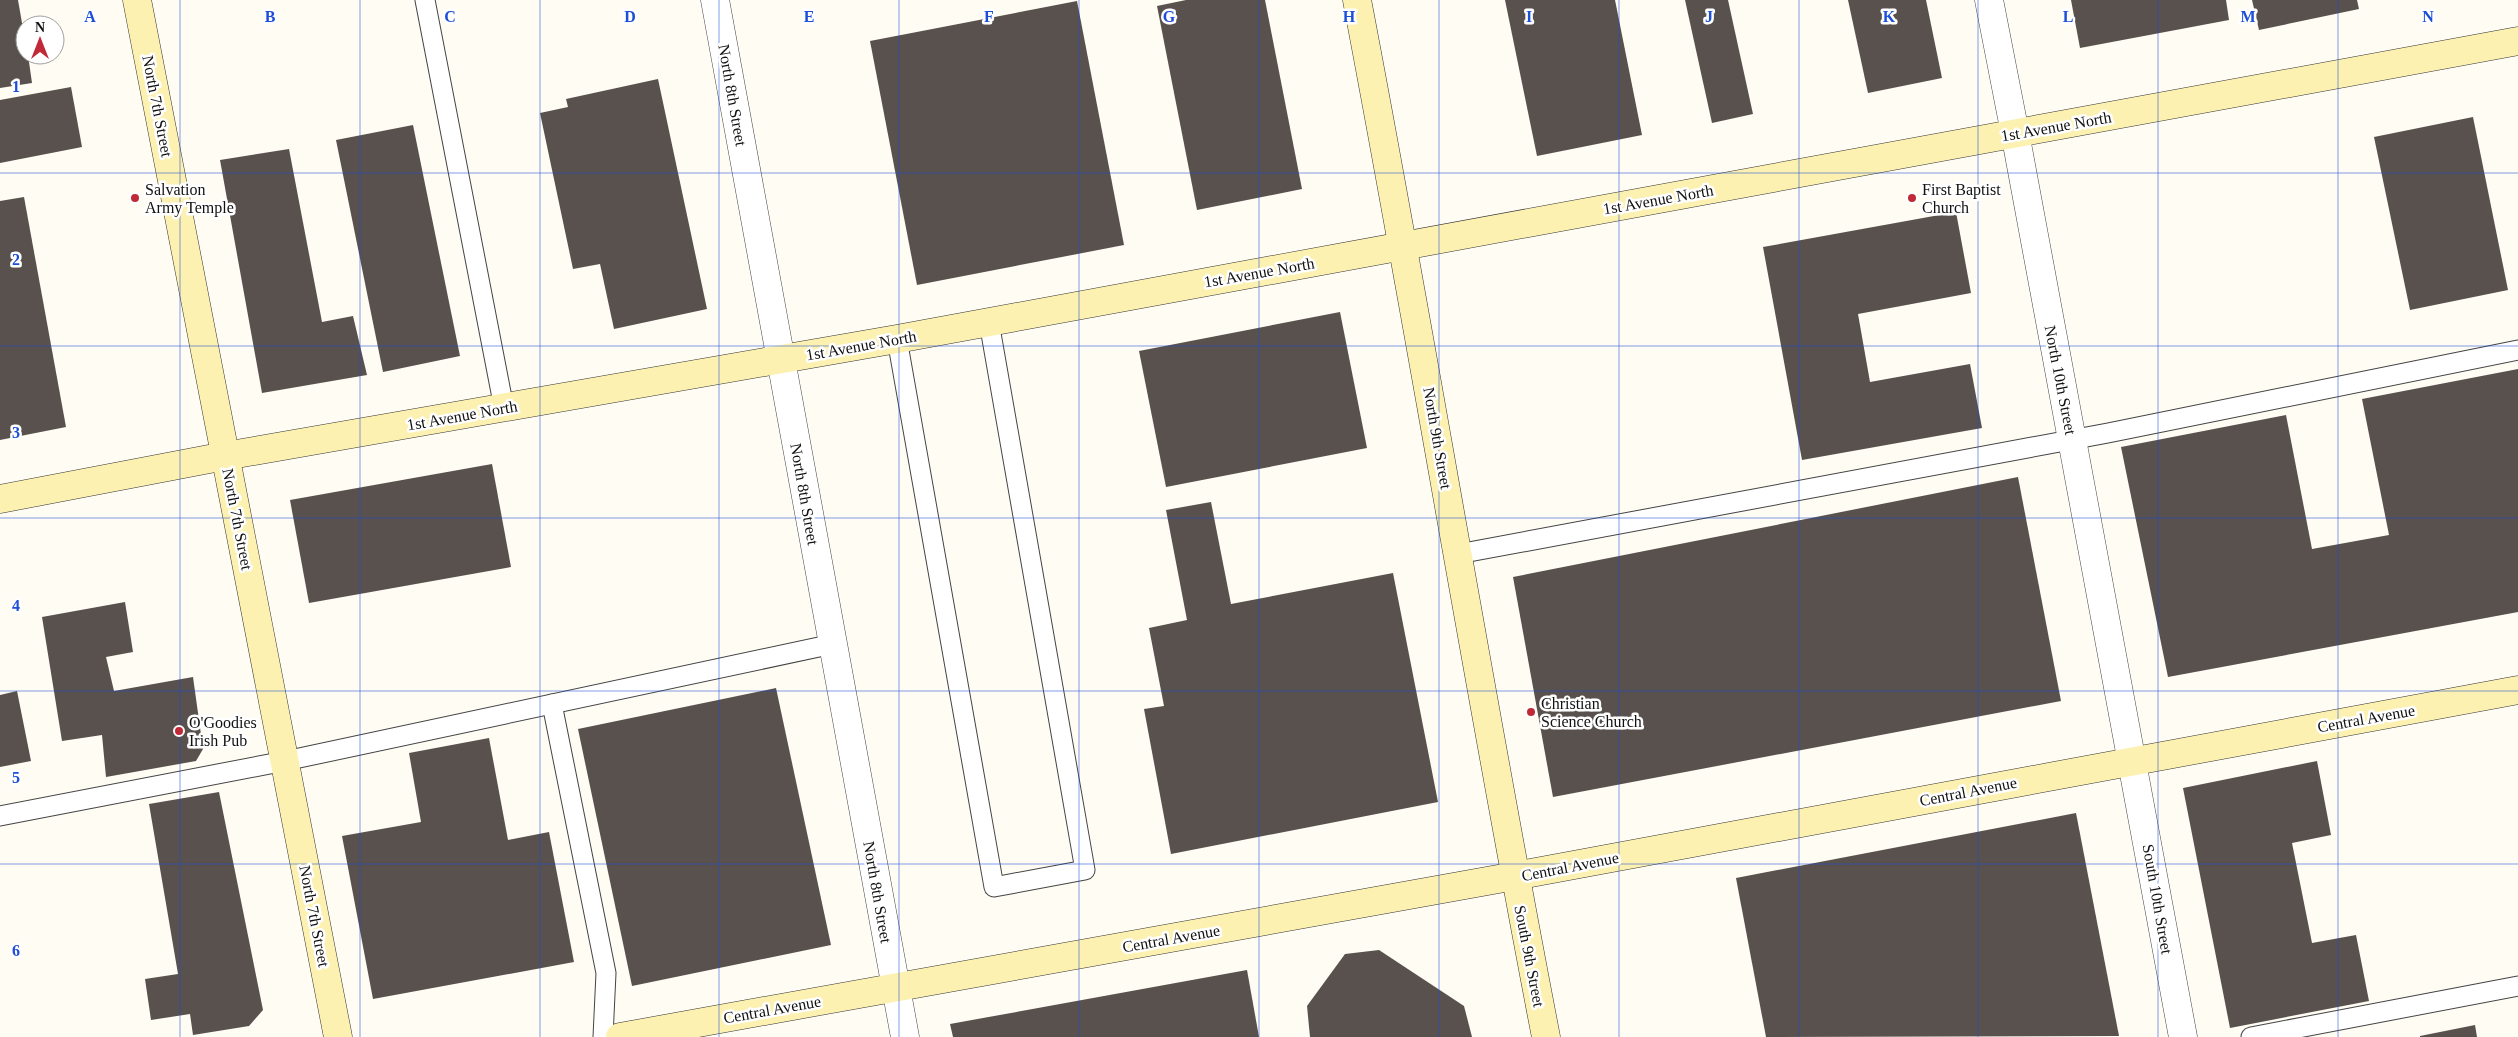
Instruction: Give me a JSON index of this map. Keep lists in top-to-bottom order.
{
  "streets": {
    "main road": [
      "North 7th Street",
      "1st Avenue North",
      "North 9th Street",
      "Central Avenue",
      "South 9th Street"
    ],
    "street": ["North 8th Street", "North 10th Street", "South 10th Street"]
  },
  "crossings": [
    ["North 8th Street", "1st Avenue North"],
    ["North 8th Street", "Central Avenue"],
    ["North 7th Street", "1st Avenue North"],
    ["1st Avenue North", "North 10th Street"],
    ["1st Avenue North", "North 9th Street"],
    ["North 10th Street", "Central Avenue"],
    ["North 10th Street", "South 10th Street"],
    ["North 9th Street", "Central Avenue"],
    ["North 9th Street", "South 9th Street"],
    ["Central Avenue", "South 10th Street"],
    ["Central Avenue", "South 9th Street"]
  ],
  "places": [
    "Salvation Army Temple",
    "First Baptist Church",
    "Christian Science Church",
    "O'Goodies Irish Pub"
  ],
  "north": "top",
  "grid": {
    "columns": [
      "A",
      "B",
      "C",
      "D",
      "E",
      "F",
      "G",
      "H",
      "I",
      "J",
      "K",
      "L",
      "M",
      "N"
    ],
    "rows": [
      "1",
      "2",
      "3",
      "4",
      "5",
      "6"
    ]
  }
}
